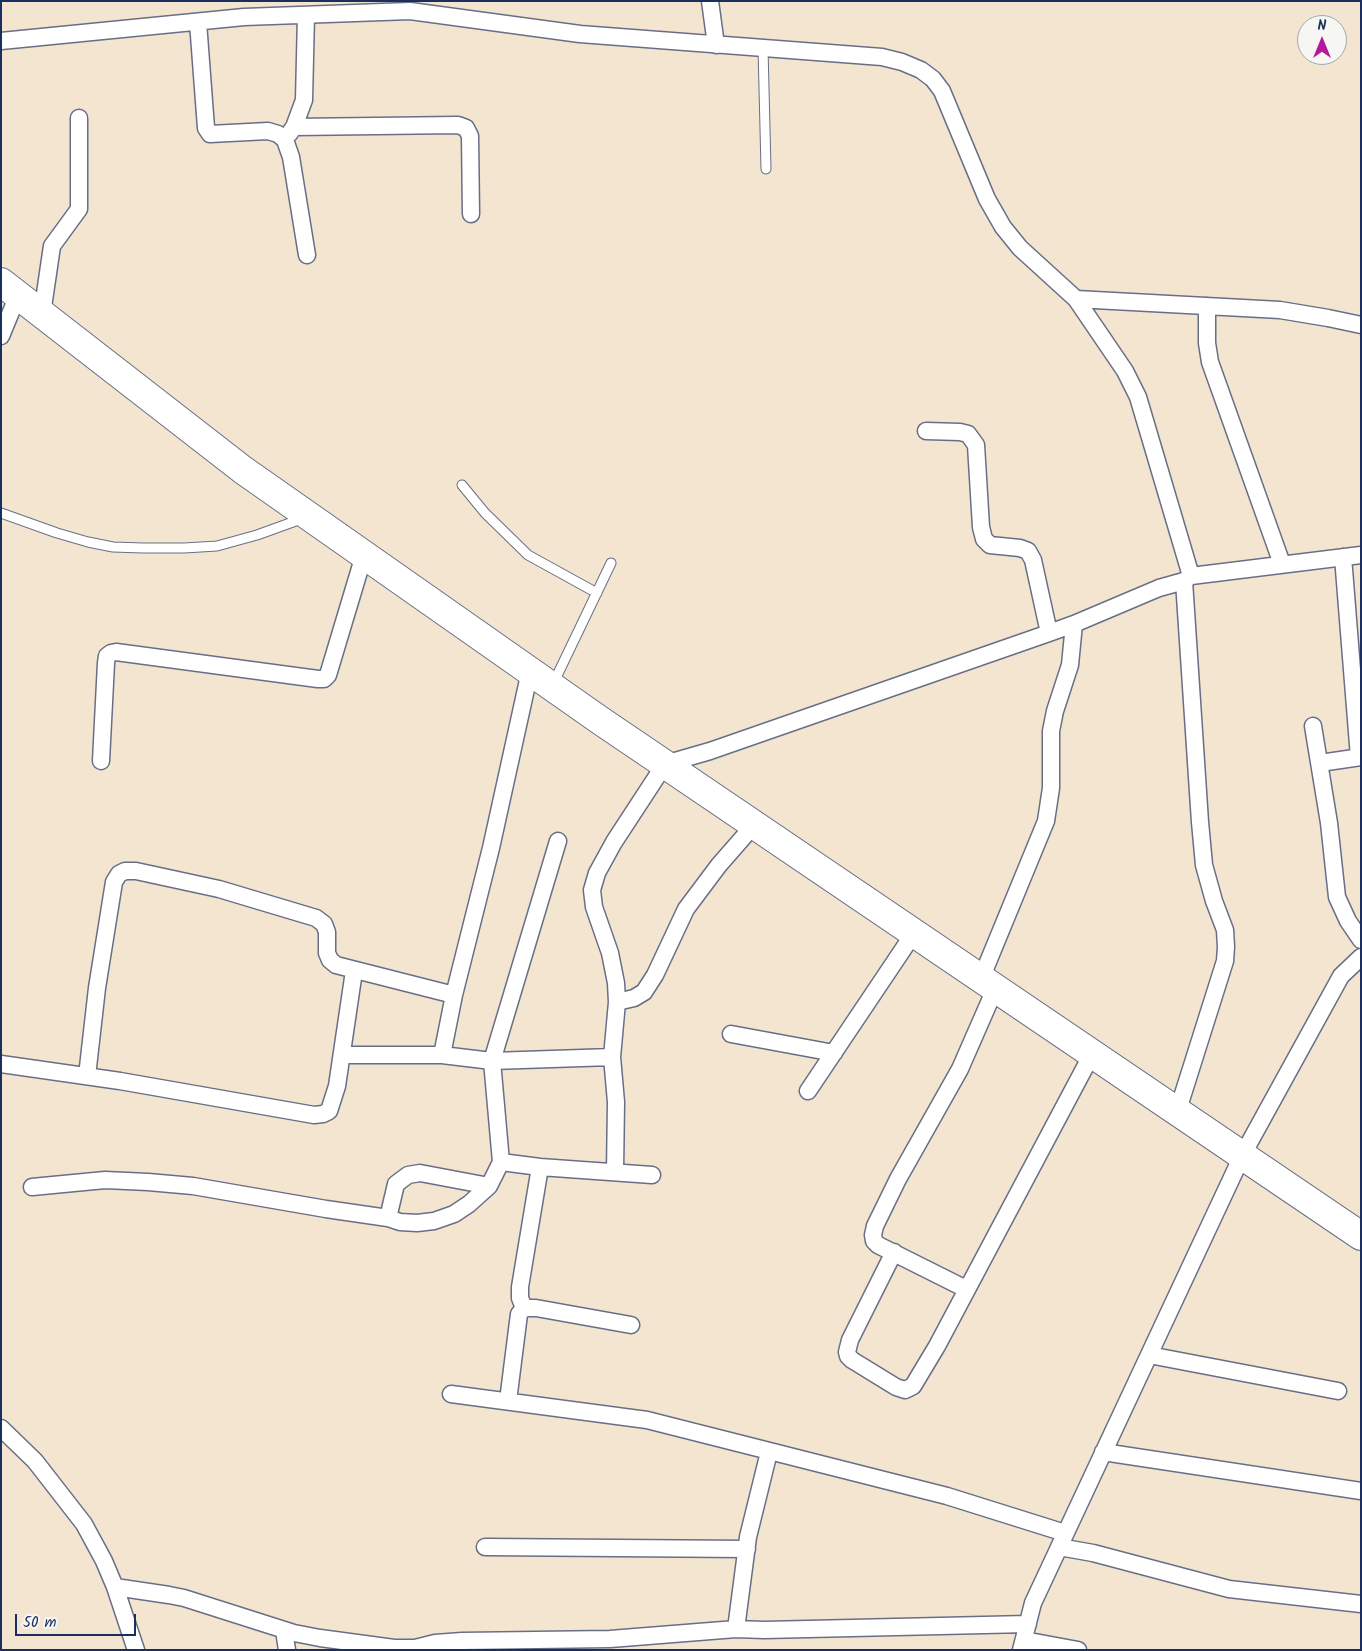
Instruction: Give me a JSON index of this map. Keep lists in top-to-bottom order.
{
  "scale_bar": "50 m",
  "north": "top"
}
